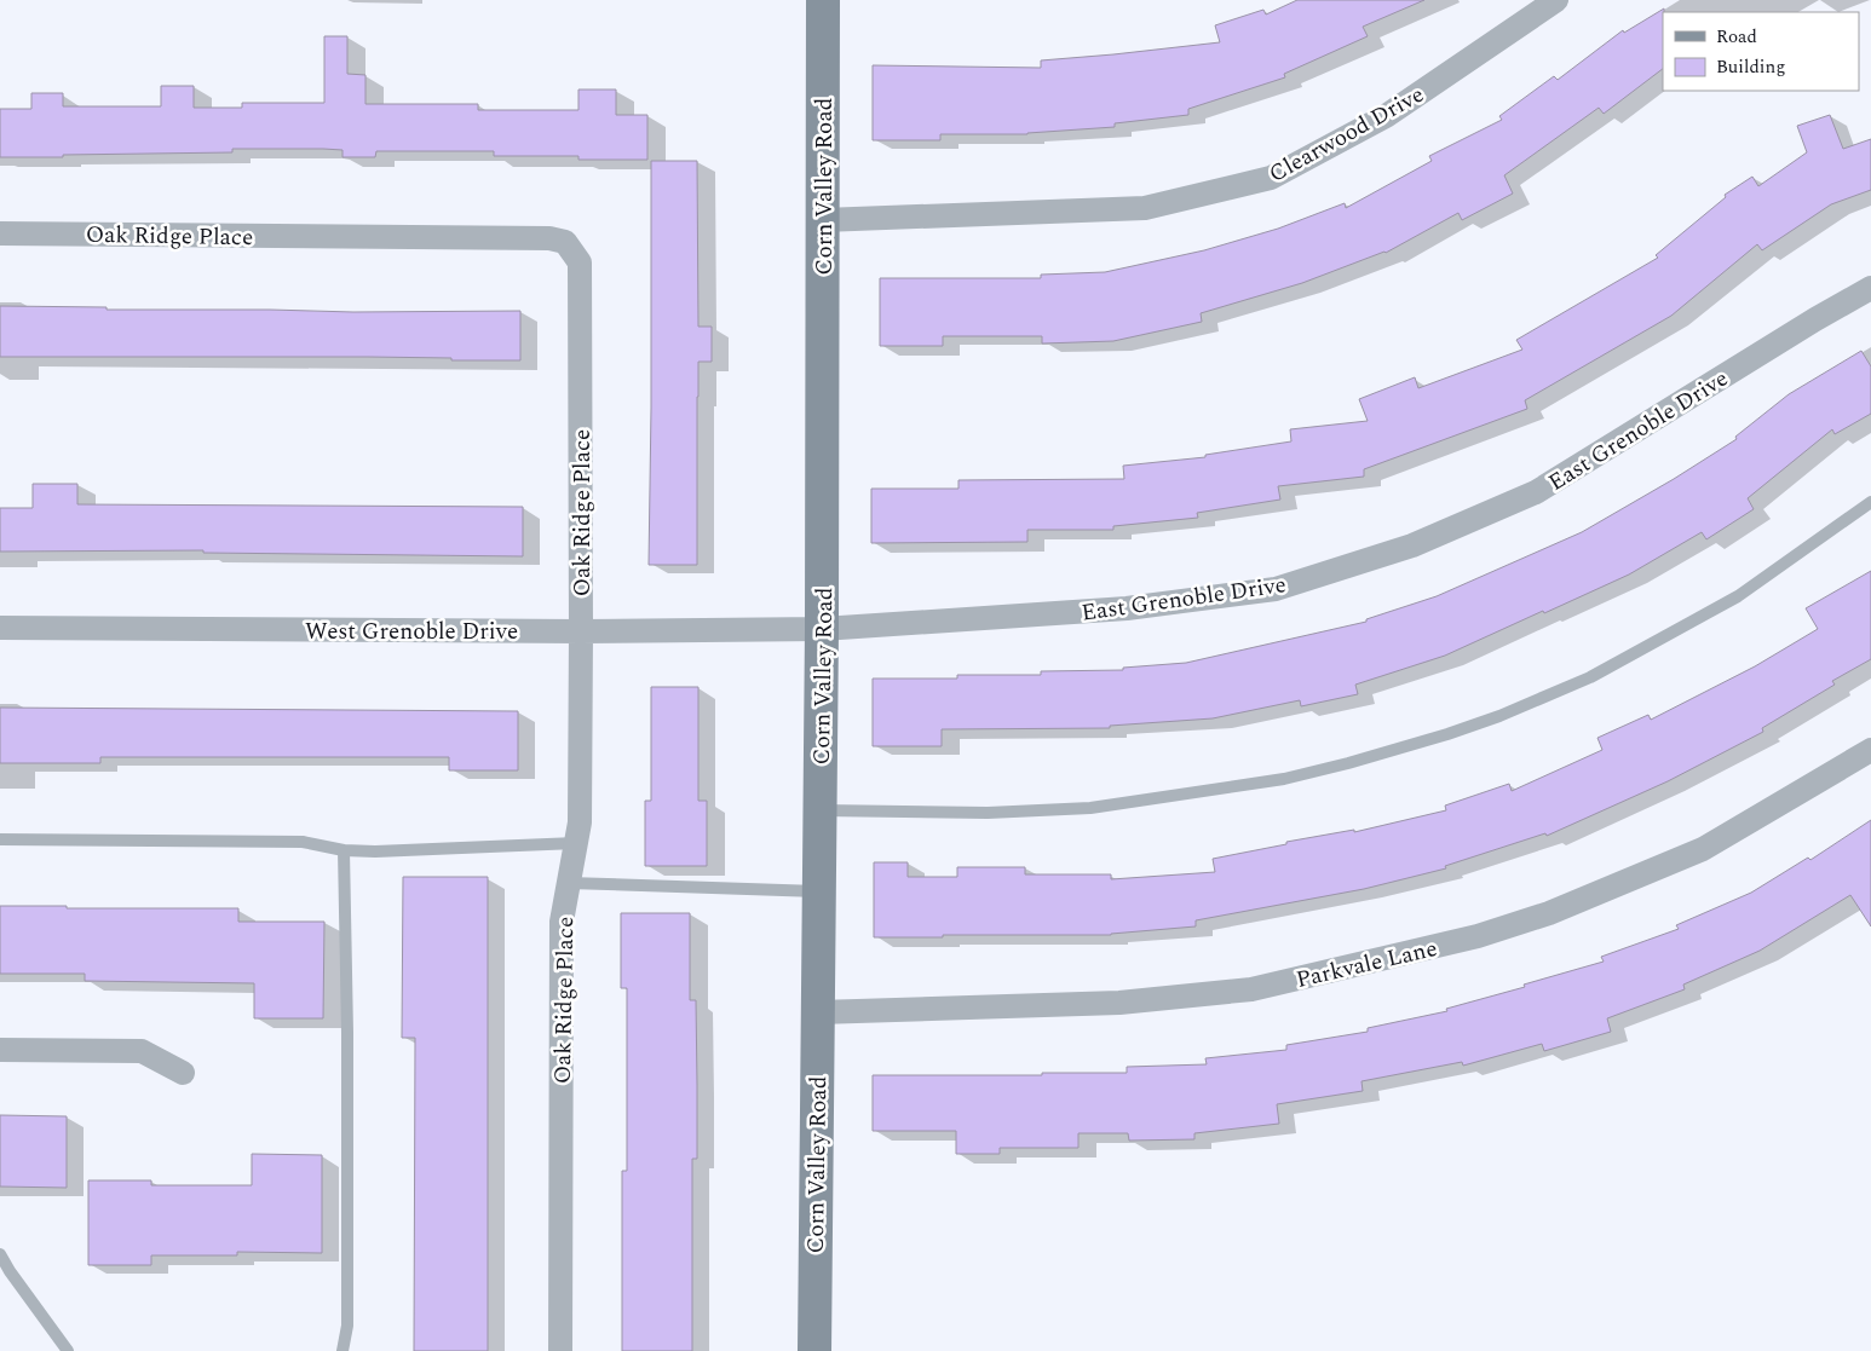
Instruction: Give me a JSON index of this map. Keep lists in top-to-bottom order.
{
  "streets": {
    "main road": ["Corn Valley Road"],
    "street": [
      "Clearwood Drive",
      "Oak Ridge Place",
      "East Grenoble Drive",
      "West Grenoble Drive",
      "Parkvale Lane"
    ]
  },
  "crossings": [
    ["Clearwood Drive", "Corn Valley Road"],
    ["Corn Valley Road", "East Grenoble Drive"],
    ["Corn Valley Road", "West Grenoble Drive"],
    ["Corn Valley Road", "Parkvale Lane"],
    ["Oak Ridge Place", "West Grenoble Drive"],
    ["East Grenoble Drive", "West Grenoble Drive"]
  ],
  "legend": ["Road", "Building"]
}
